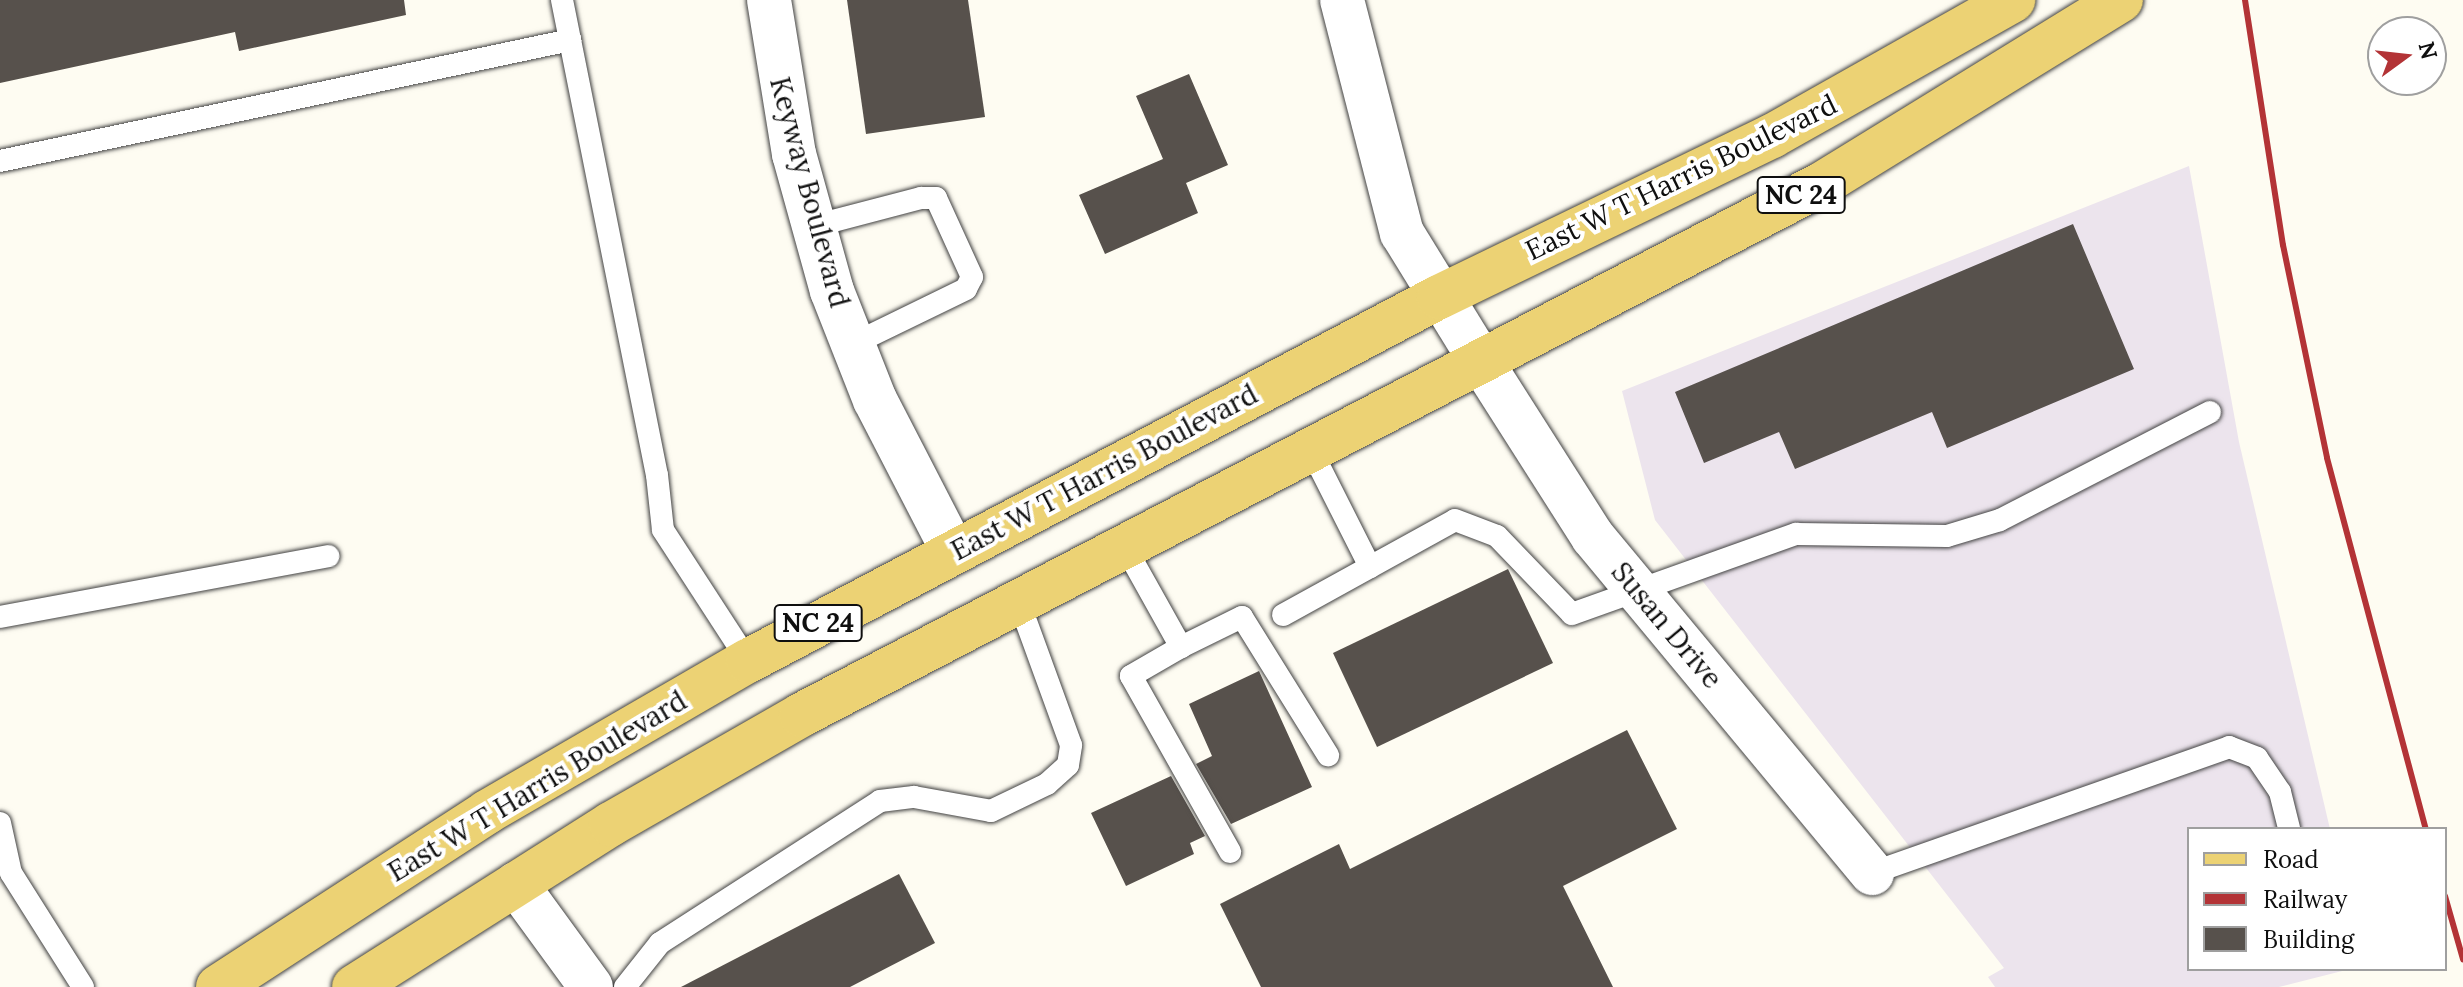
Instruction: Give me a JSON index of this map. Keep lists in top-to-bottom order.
{
  "streets": {
    "main road": ["East W T Harris Boulevard", "NC 24"],
    "street": ["Keyway Boulevard", "Susan Drive"]
  },
  "crossings": [
    ["East W T Harris Boulevard", "Keyway Boulevard"],
    ["East W T Harris Boulevard", "Susan Drive"],
    ["NC 24", "Susan Drive"]
  ],
  "legend": ["Road", "Railway", "Building"],
  "north": "right"
}
